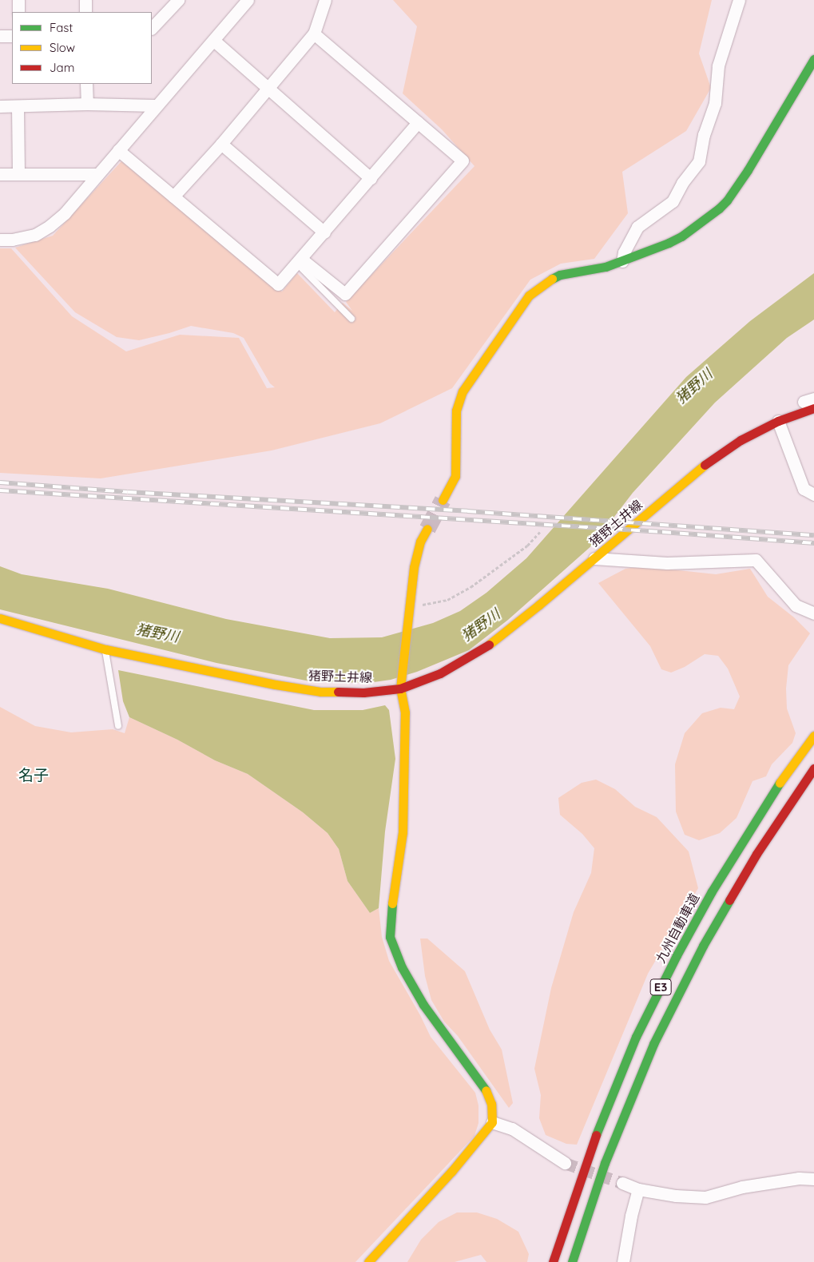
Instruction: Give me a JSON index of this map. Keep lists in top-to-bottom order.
{
  "streets": {
    "main road": ["猪野土井線", "九州自動車道", "E3"]
  },
  "districts": ["名子"],
  "water": ["猪野川"],
  "legend": ["Fast", "Slow", "Jam"]
}
